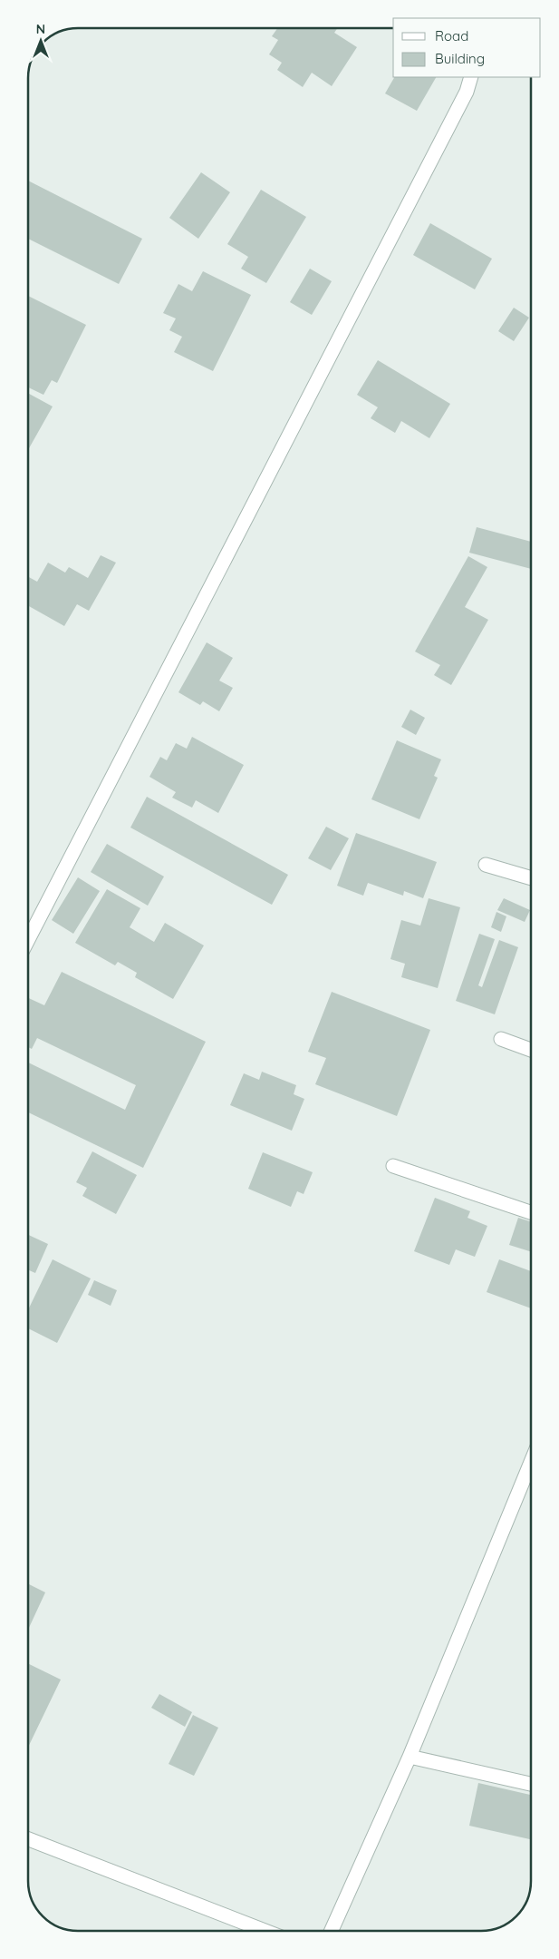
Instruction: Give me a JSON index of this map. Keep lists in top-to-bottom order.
{
  "legend": ["Road", "Building"],
  "north": "top"
}
